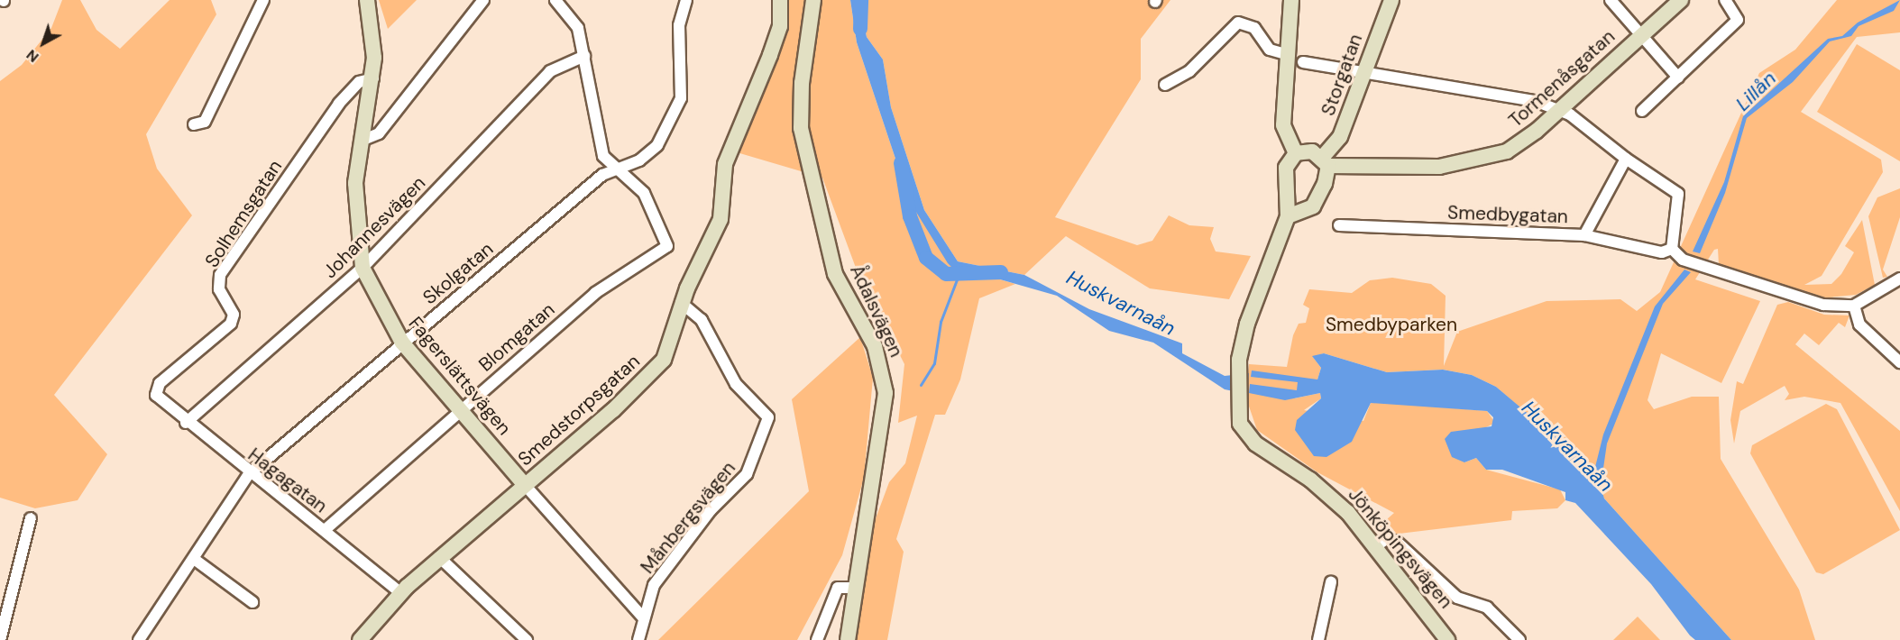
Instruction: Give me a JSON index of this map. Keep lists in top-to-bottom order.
{
  "streets": {
    "street": [
      "Storgatan",
      "Tormenåsgatan",
      "Solhemsgatan",
      "Smedbygatan",
      "Johannesvägen",
      "Skolgatan",
      "Ådalsvägen",
      "Blomgatan",
      "Fagerslättsvägen",
      "Smedstorpsgatan",
      "Hagagatan",
      "Månbergsvägen",
      "Jönköpingsvägen"
    ]
  },
  "crossings": [
    ["Storgatan", "Tormenåsgatan"],
    ["Solhemsgatan", "Fagerslättsvägen"],
    ["Solhemsgatan", "Hagagatan"],
    ["Johannesvägen", "Fagerslättsvägen"],
    ["Johannesvägen", "Hagagatan"],
    ["Skolgatan", "Blomgatan"],
    ["Skolgatan", "Fagerslättsvägen"],
    ["Skolgatan", "Hagagatan"],
    ["Blomgatan", "Fagerslättsvägen"],
    ["Blomgatan", "Hagagatan"],
    ["Fagerslättsvägen", "Smedstorpsgatan"],
    ["Smedstorpsgatan", "Hagagatan"],
    ["Smedstorpsgatan", "Månbergsvägen"]
  ],
  "water": ["Lillån", "Huskvarnaån"],
  "parks": ["Smedbyparken"],
  "north": "bottom left"
}
